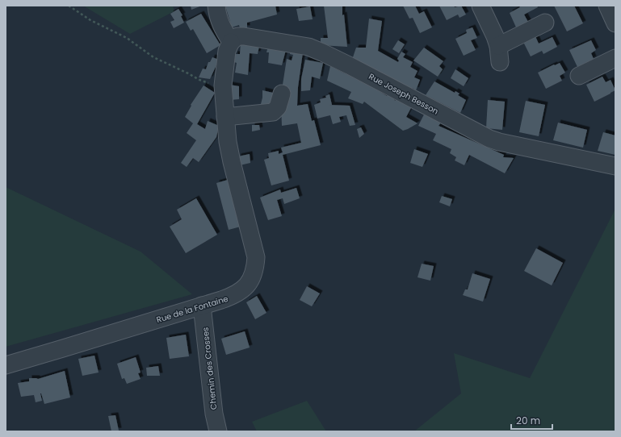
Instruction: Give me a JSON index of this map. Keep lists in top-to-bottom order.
{
  "streets": {
    "street": ["Rue Joseph Besson", "Rue de la Fontaine", "Chemin des Crosses"]
  },
  "crossings": [
    ["Rue Joseph Besson", "Rue de la Fontaine"],
    ["Rue de la Fontaine", "Chemin des Crosses"]
  ],
  "scale_bar": "20 m"
}
